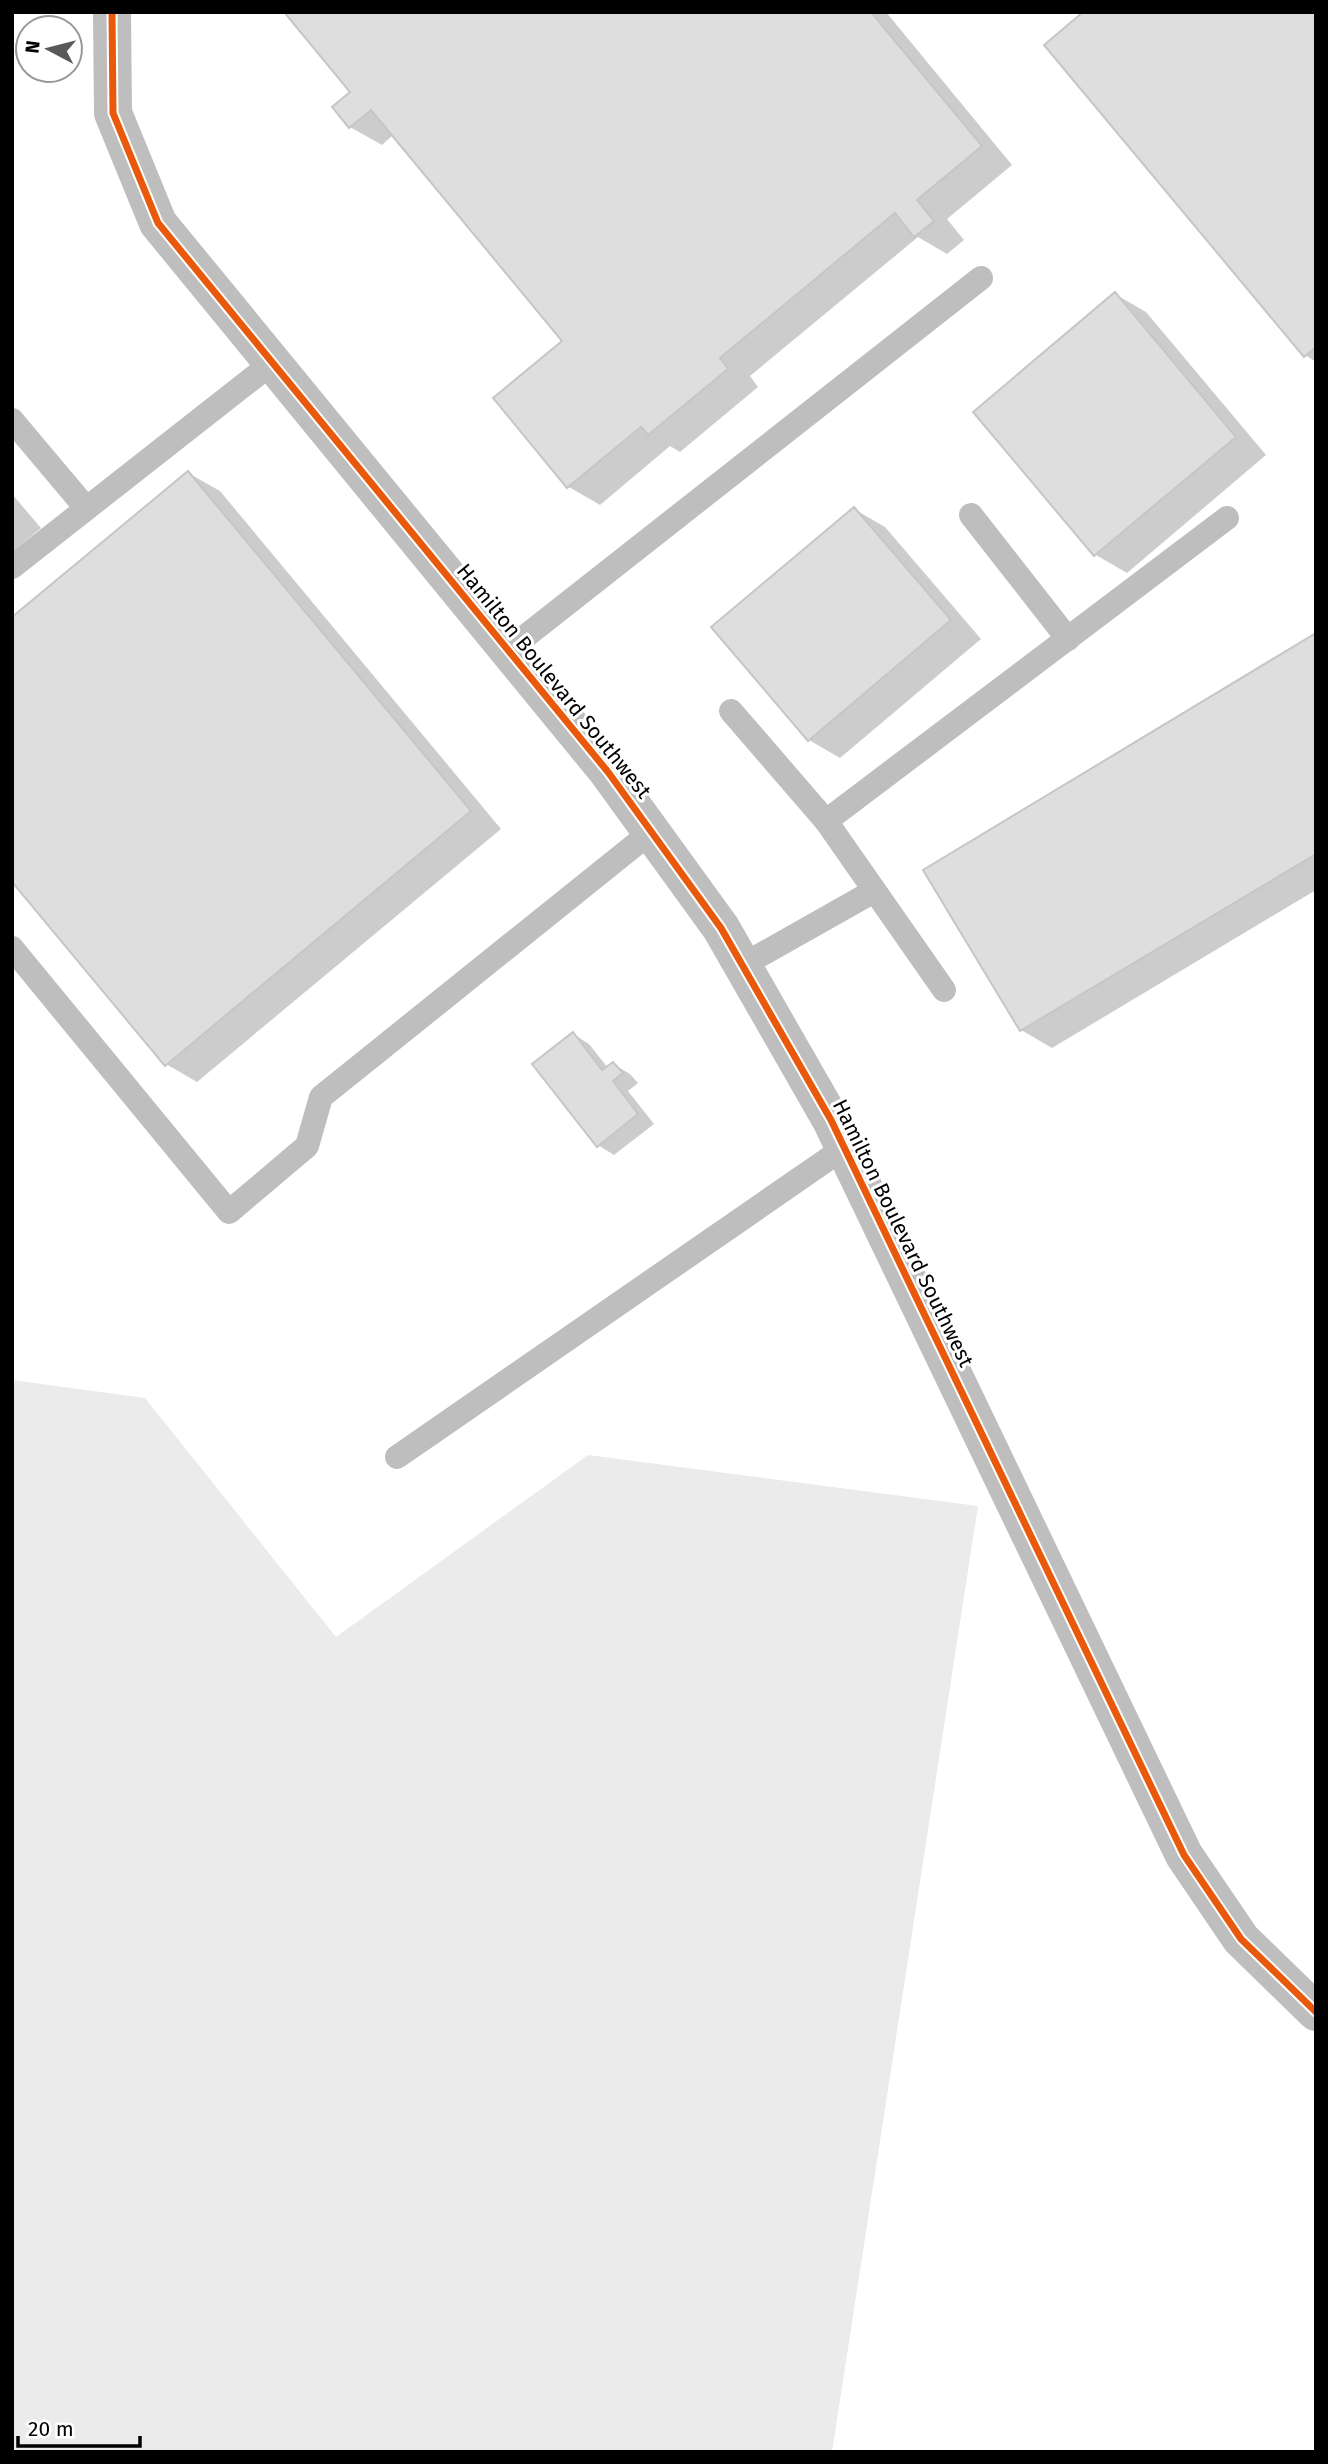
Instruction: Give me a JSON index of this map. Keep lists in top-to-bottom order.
{
  "streets": {
    "street": ["Hamilton Boulevard Southwest"]
  },
  "scale_bar": "20 m",
  "north": "left"
}
